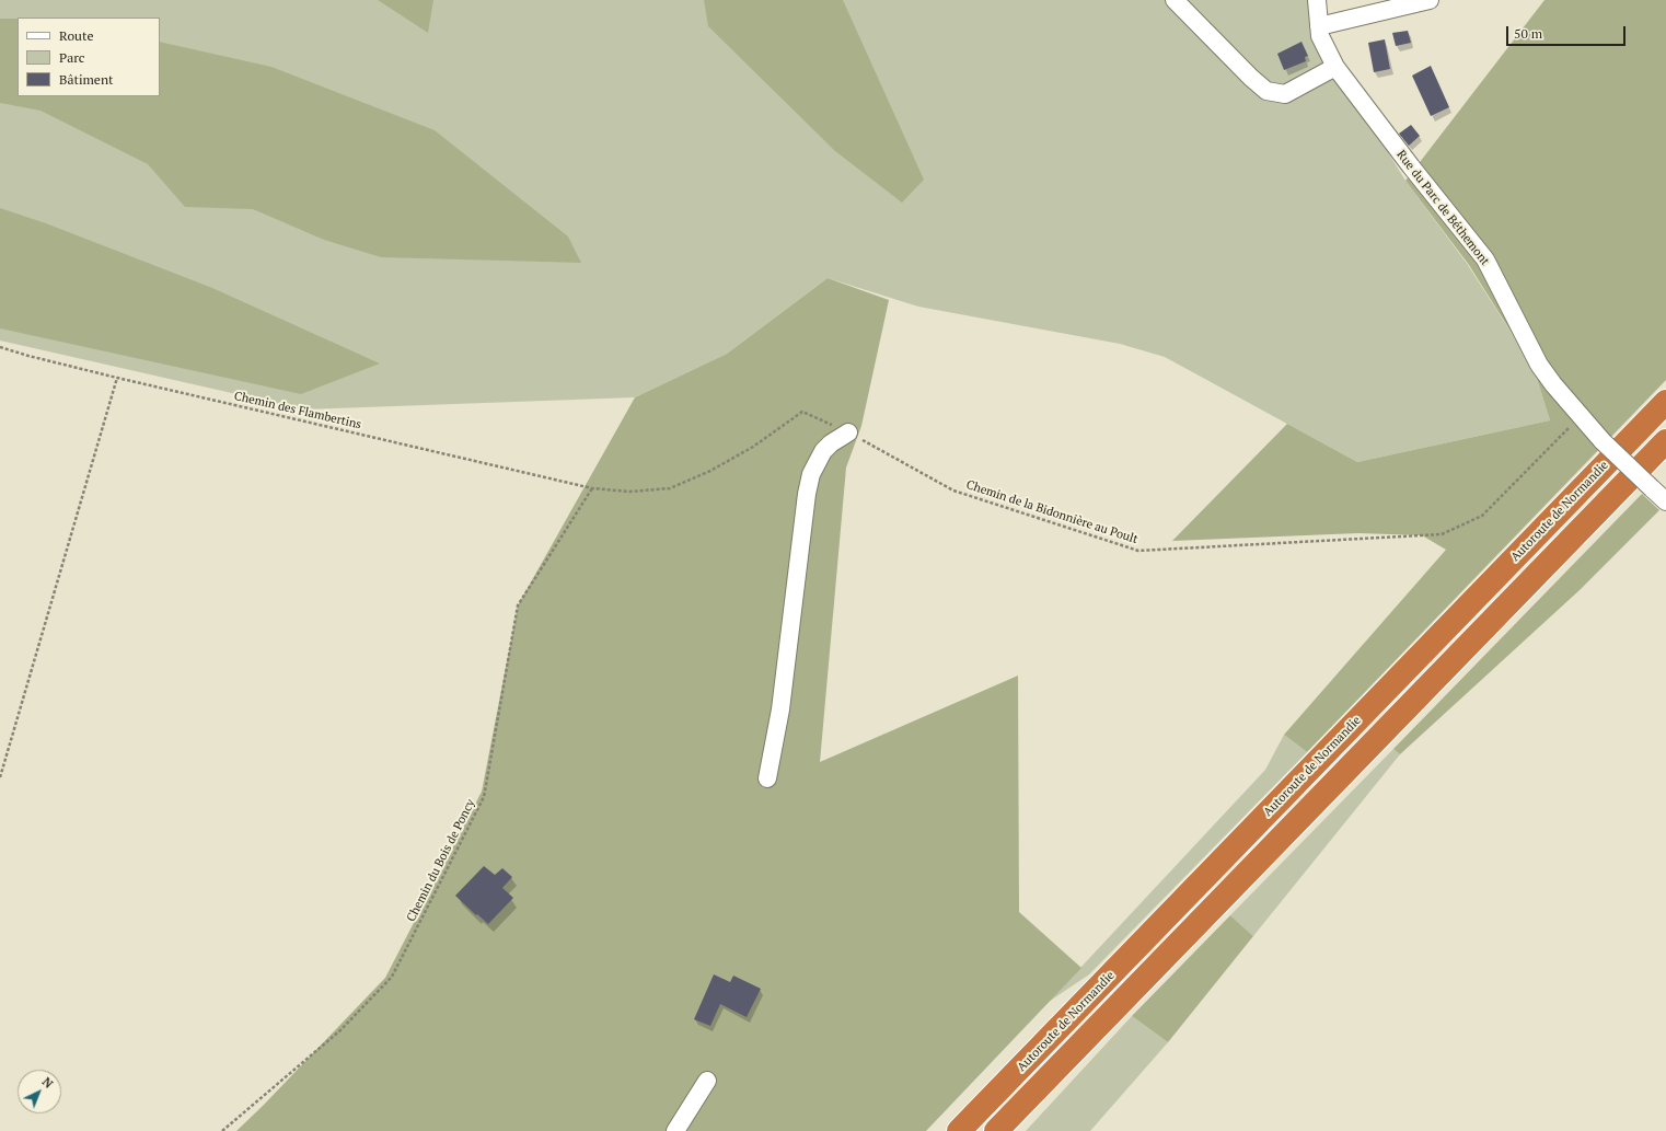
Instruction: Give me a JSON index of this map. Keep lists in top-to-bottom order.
{
  "streets": {
    "highway": ["Autoroute de Normandie"],
    "street": ["Rue du Parc de Béthemont"],
    "path": ["Chemin des Flambertins", "Chemin de la Bidonnière au Poult", "Chemin du Bois de Poncy"]
  },
  "crossings": [
    ["Rue du Parc de Béthemont", "Chemin de la Bidonnière au Poult"],
    ["Chemin des Flambertins", "Chemin de la Bidonnière au Poult"],
    ["Chemin des Flambertins", "Chemin du Bois de Poncy"],
    ["Chemin de la Bidonnière au Poult", "Chemin du Bois de Poncy"]
  ],
  "legend": ["Route", "Parc", "Bâtiment"],
  "scale_bar": "50 m",
  "north": "top right"
}
